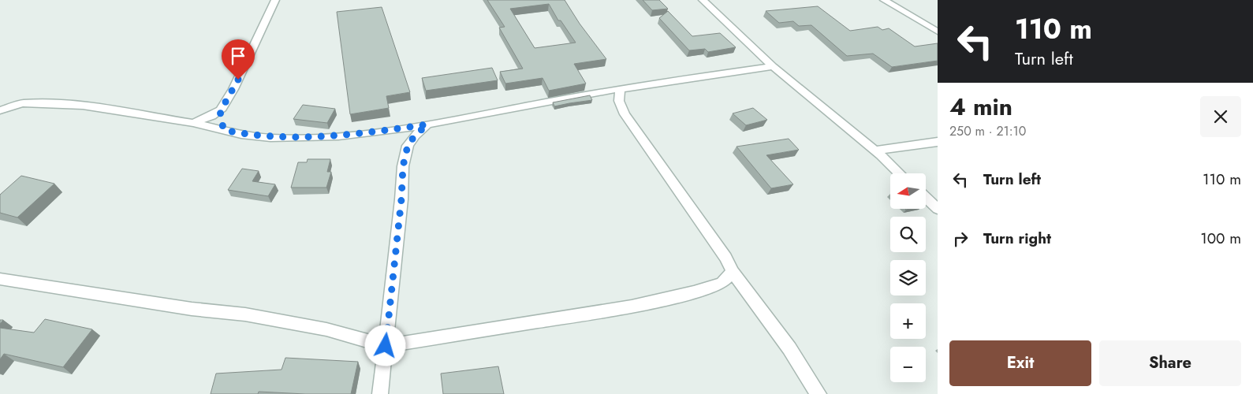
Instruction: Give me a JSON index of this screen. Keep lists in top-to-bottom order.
{
  "north": "left",
  "page": {
    "turn": ["110 m", "Turn left"],
    "heading": ["4 min", "250 m · 21:10"],
    "list": [
      {
        "name": "Turn left",
        "value": "110 m"
      },
      {
        "name": "Turn right",
        "value": "100 m"
      }
    ],
    "map_buttons": ["+", "−"],
    "buttons": ["Exit", "Share"]
  }
}
